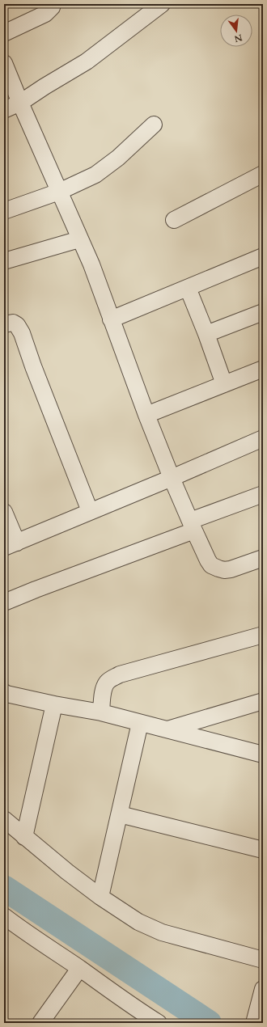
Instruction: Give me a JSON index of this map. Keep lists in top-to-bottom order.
{
  "north": "bottom"
}
